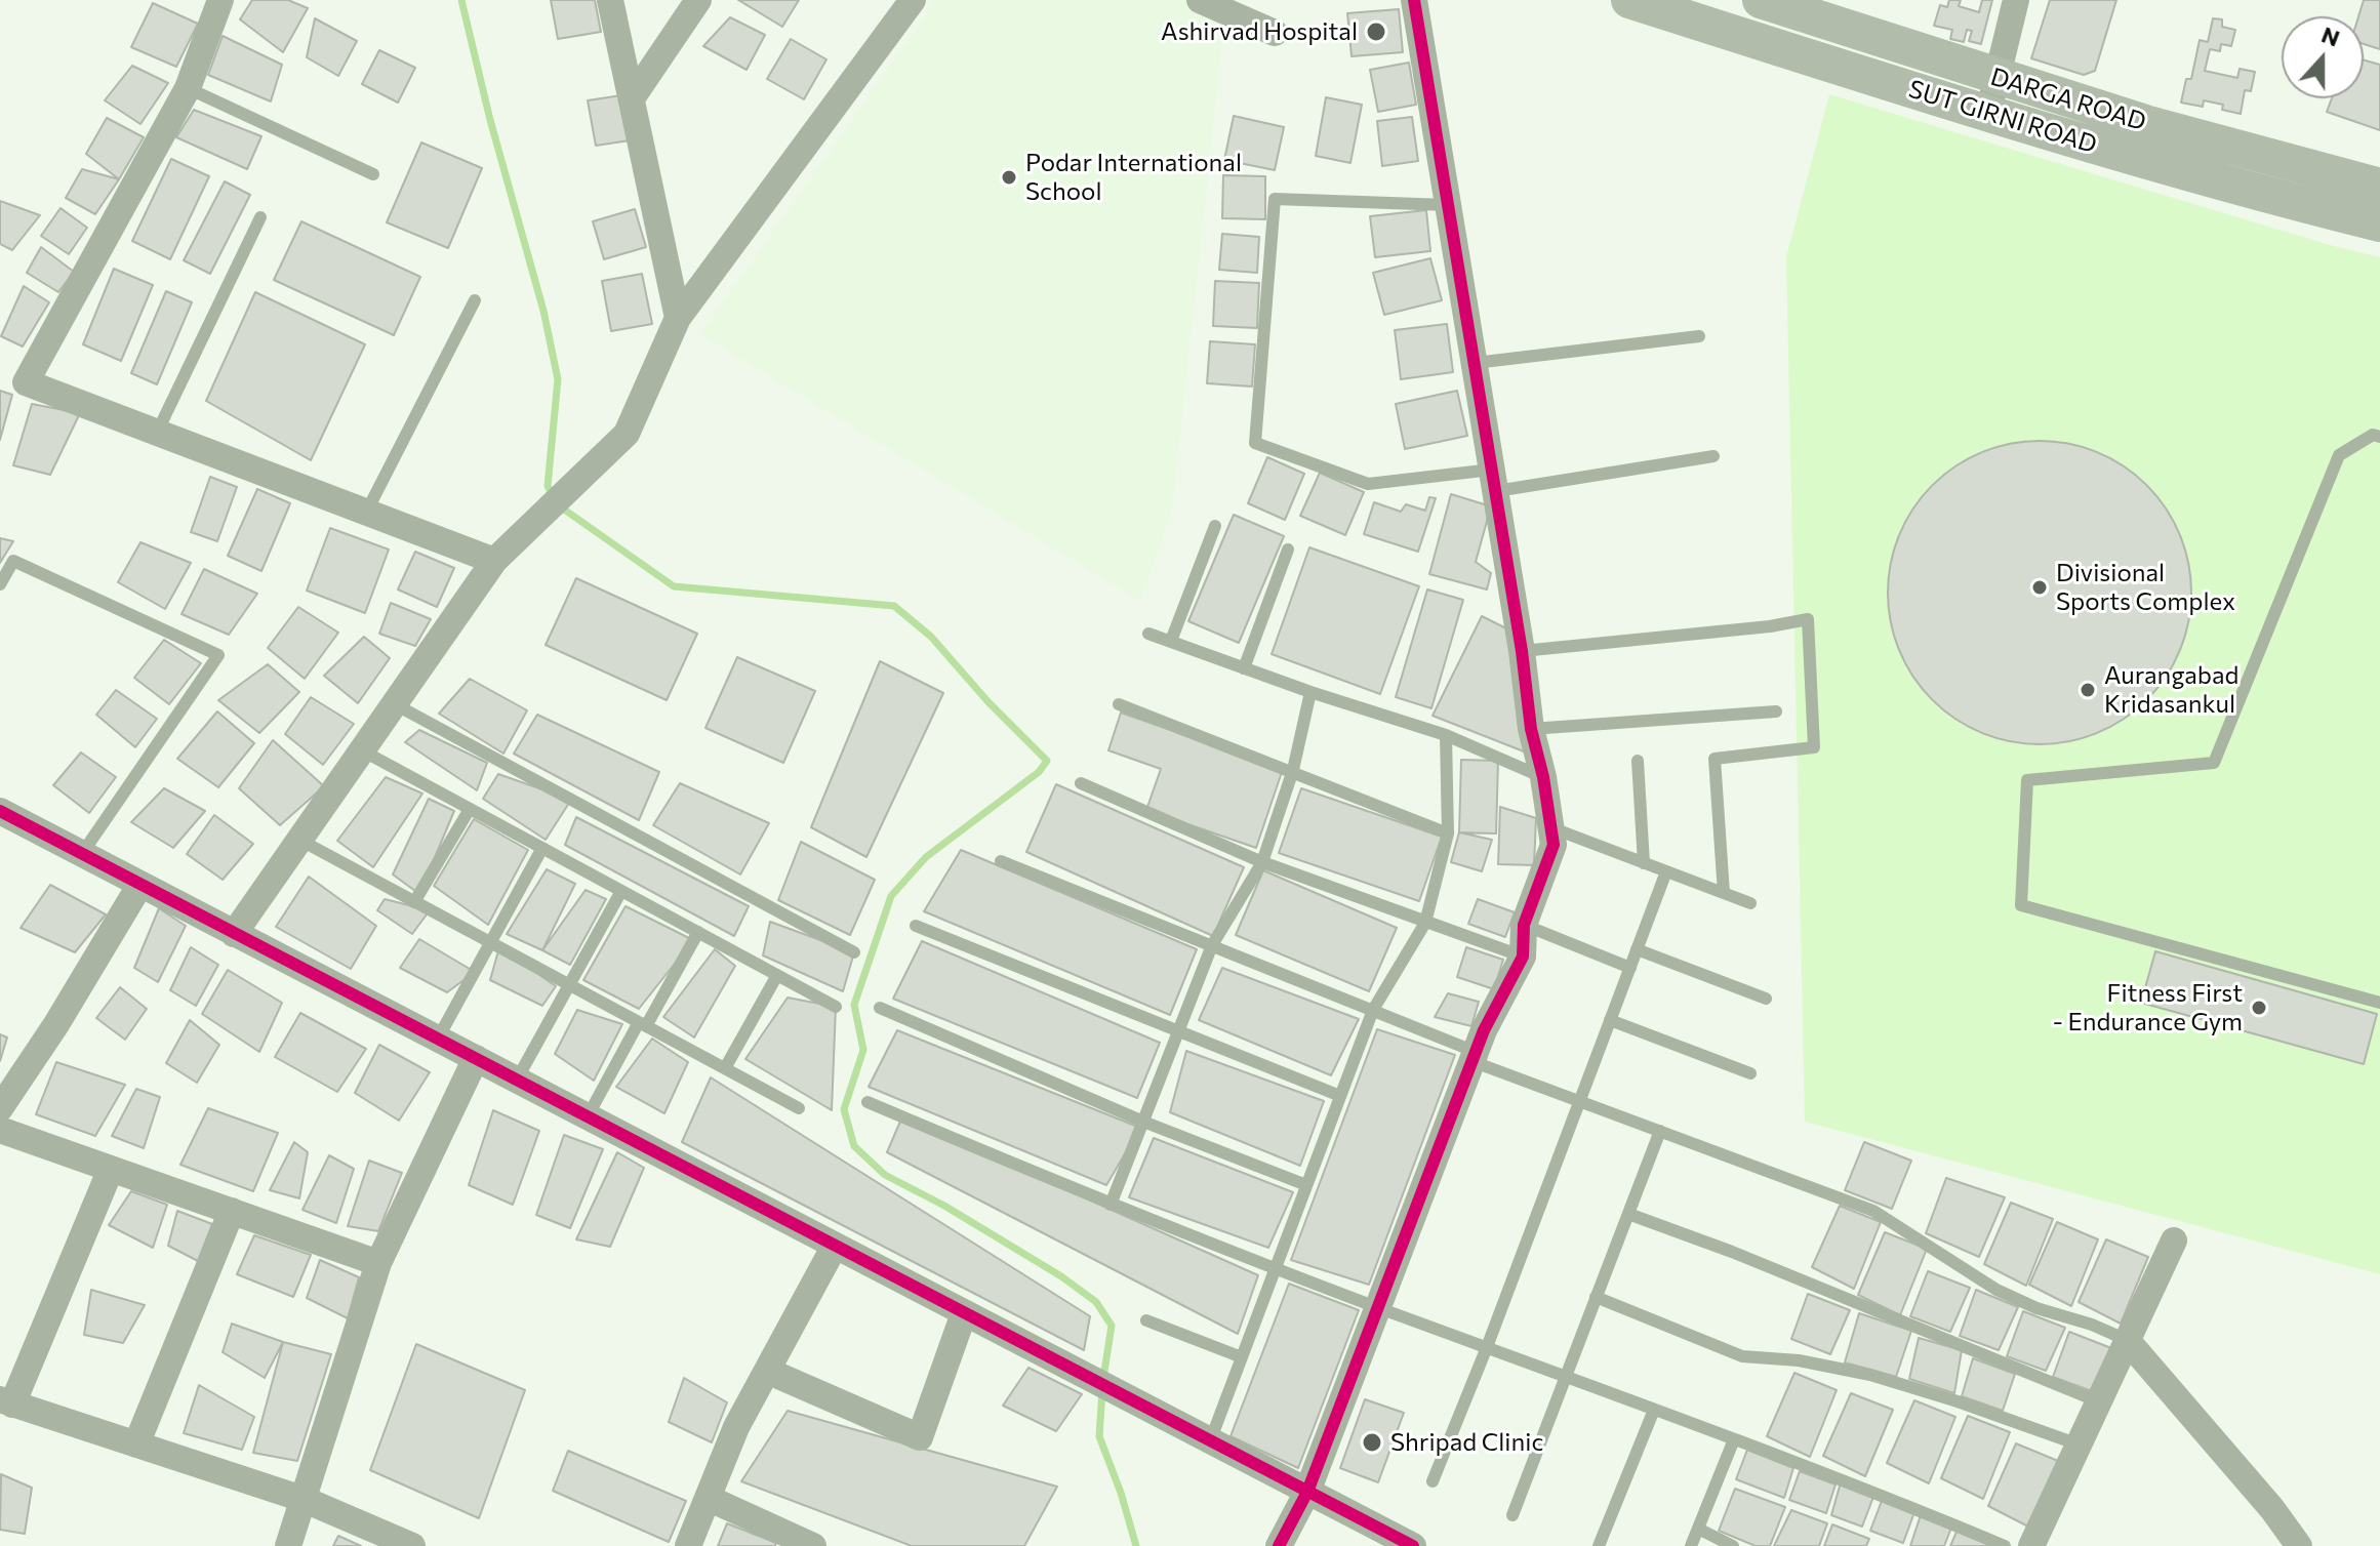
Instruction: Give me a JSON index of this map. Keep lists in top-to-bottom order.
{
  "streets": {
    "main road": ["DARGA ROAD", "SUT GIRNI ROAD"]
  },
  "places": [
    "Ashirvad Hospital",
    "Podar International School",
    "Divisional Sports Complex",
    "Aurangabad Kridasankul",
    "Fitness First - Endurance Gym",
    "Shripad Clinic"
  ],
  "north": "top"
}
